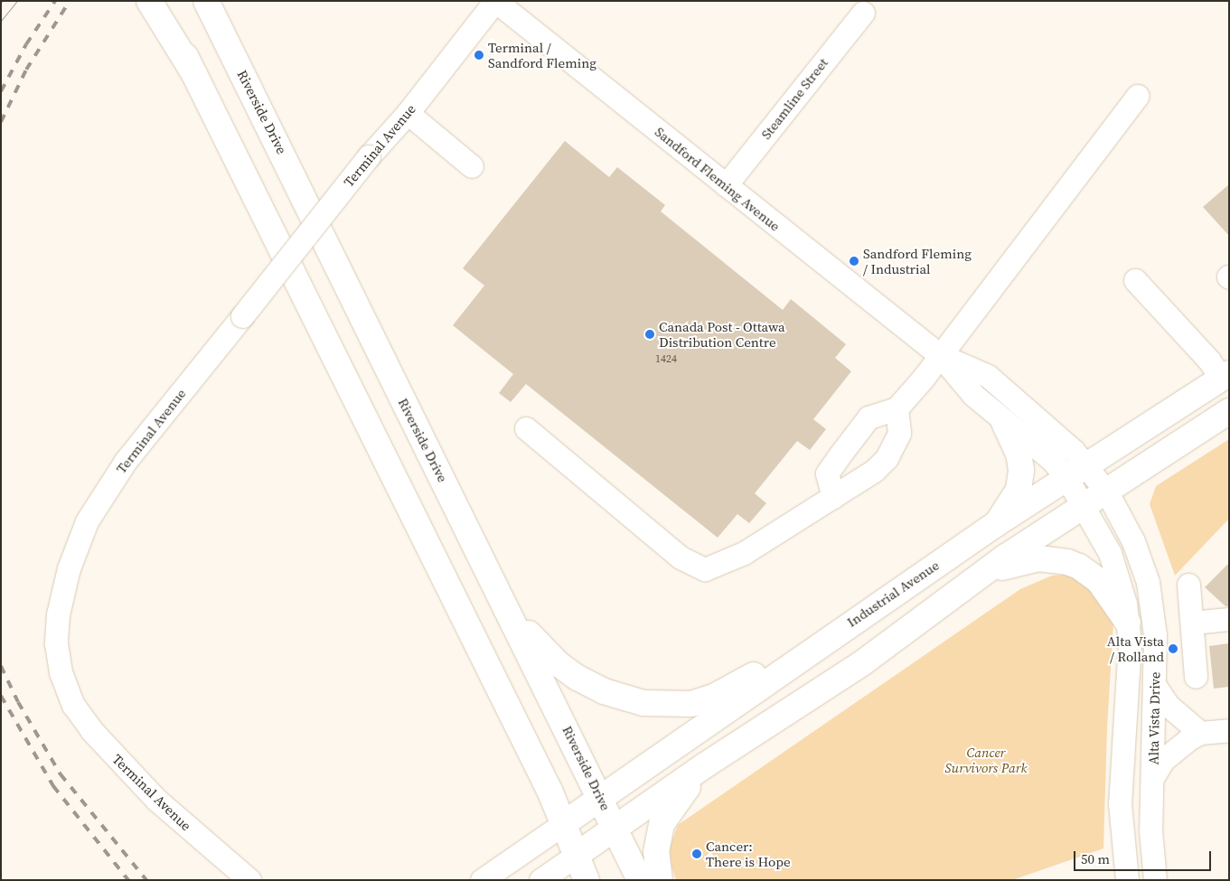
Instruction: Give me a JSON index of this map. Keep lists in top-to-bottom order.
{
  "streets": {
    "main road": ["Riverside Drive", "Industrial Avenue"],
    "street": [
      "Steamline Street",
      "Terminal Avenue",
      "Sandford Fleming Avenue",
      "Alta Vista Drive"
    ]
  },
  "crossings": [
    ["Steamline Street", "Sandford Fleming Avenue"],
    ["Riverside Drive", "Industrial Avenue"],
    ["Terminal Avenue", "Sandford Fleming Avenue"],
    ["Sandford Fleming Avenue", "Industrial Avenue"],
    ["Sandford Fleming Avenue", "Alta Vista Drive"],
    ["Industrial Avenue", "Alta Vista Drive"]
  ],
  "parks": ["Cancer Survivors Park"],
  "places": [
    "Terminal / Sandford Fleming",
    "Sandford Fleming / Industrial",
    "Canada Post - Ottawa Distribution Centre",
    "Alta Vista / Rolland",
    "Cancer: There is Hope"
  ],
  "house_numbers": ["1424"],
  "scale_bar": "50 m"
}
